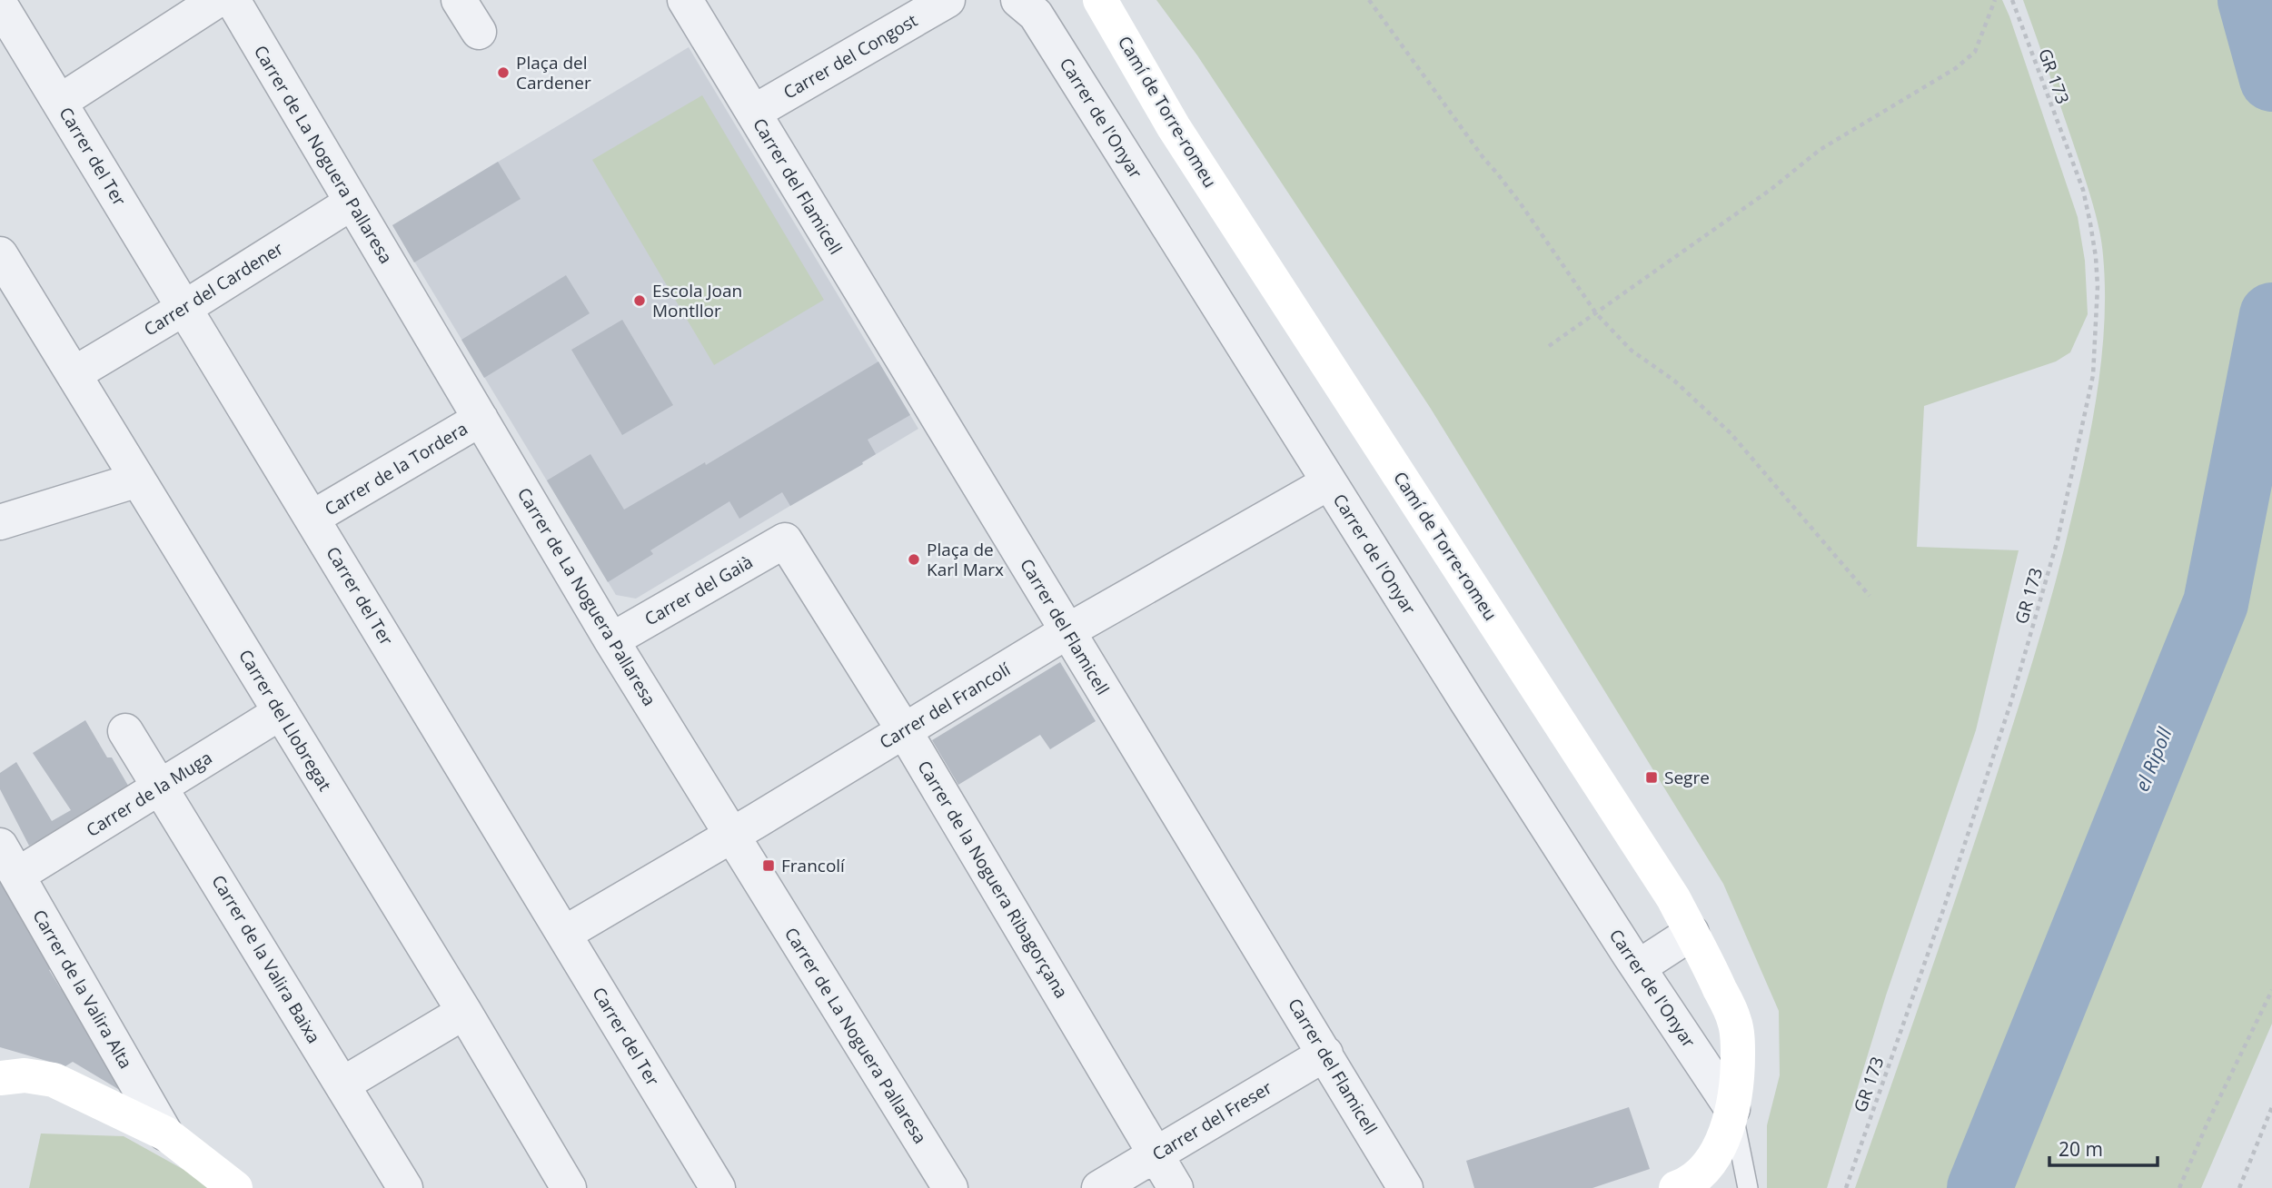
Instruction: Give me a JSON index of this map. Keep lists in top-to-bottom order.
{
  "streets": {
    "street": [
      "Carrer del Congost",
      "Camí de Torre-romeu",
      "Carrer de l'Onyar",
      "Carrer de La Noguera Pallaresa",
      "Carrer del Ter",
      "Carrer del Flamicell",
      "Carrer del Cardener",
      "Carrer de la Tordera",
      "Carrer del Gaià",
      "Carrer del Francolí",
      "Carrer del Llobregat",
      "Carrer de la Muga",
      "Carrer de la Noguera Ribagorçana",
      "Carrer de la Valira Baixa",
      "Carrer de la Valira Alta",
      "Carrer del Freser"
    ],
    "path": ["GR 173"]
  },
  "crossings": [
    ["Carrer del Congost", "Carrer del Flamicell"],
    ["Camí de Torre-romeu", "Carrer de l'Onyar"],
    ["Carrer de l'Onyar", "Carrer del Francolí"],
    ["Carrer de La Noguera Pallaresa", "Carrer del Cardener"],
    ["Carrer de La Noguera Pallaresa", "Carrer de la Tordera"],
    ["Carrer de La Noguera Pallaresa", "Carrer del Gaià"],
    ["Carrer de La Noguera Pallaresa", "Carrer del Francolí"],
    ["Carrer del Ter", "Carrer del Cardener"],
    ["Carrer del Ter", "Carrer de la Tordera"],
    ["Carrer del Ter", "Carrer del Francolí"],
    ["Carrer del Flamicell", "Carrer del Francolí"],
    ["Carrer del Flamicell", "Carrer del Freser"],
    ["Carrer del Cardener", "Carrer del Llobregat"],
    ["Carrer del Gaià", "Carrer de la Noguera Ribagorçana"],
    ["Carrer del Francolí", "Carrer de la Noguera Ribagorçana"],
    ["Carrer del Llobregat", "Carrer de la Muga"],
    ["Carrer de la Muga", "Carrer de la Valira Baixa"],
    ["Carrer de la Muga", "Carrer de la Valira Alta"],
    ["Carrer de la Noguera Ribagorçana", "Carrer del Freser"]
  ],
  "water": ["el Ripoll"],
  "places": {
    "other": ["Plaça del Cardener", "Escola Joan Montllor", "Plaça de Karl Marx"],
    "transit": ["Segre", "Francolí"]
  },
  "scale_bar": "20 m"
}
